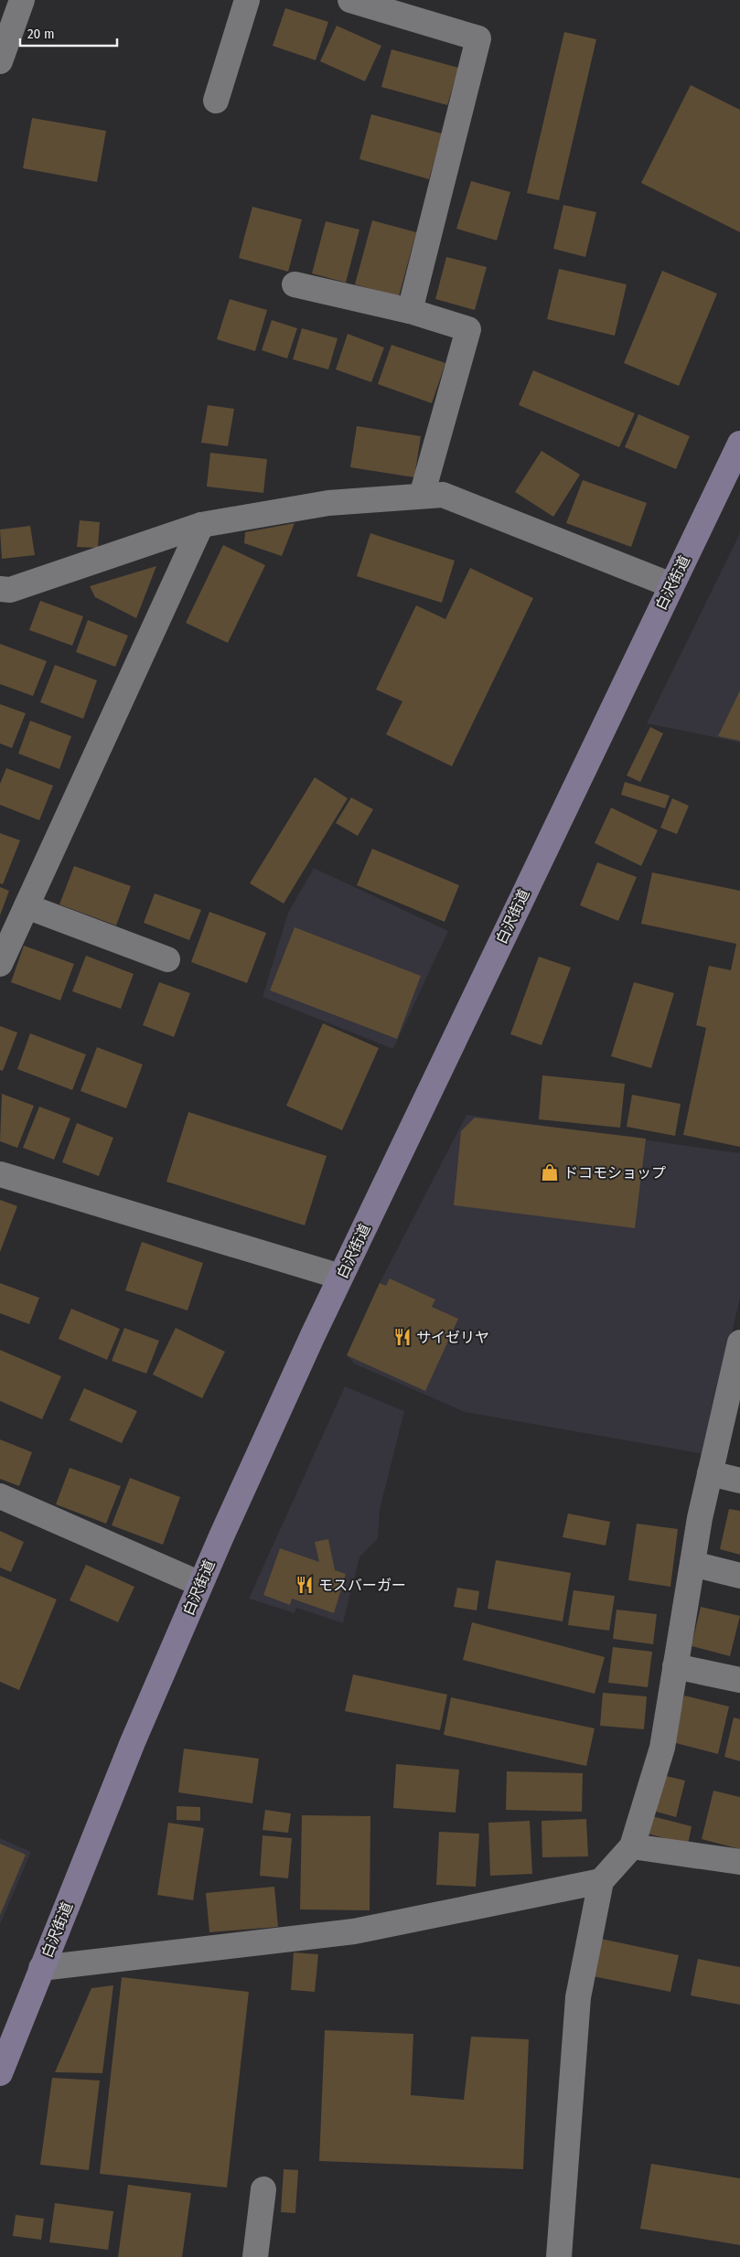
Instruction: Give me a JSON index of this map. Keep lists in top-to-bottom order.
{
  "streets": {
    "main road": ["白沢街道"]
  },
  "places": {
    "shop": ["ドコモショップ"],
    "restaurant": ["サイゼリヤ", "モスバーガー"]
  },
  "scale_bar": "20 m"
}
